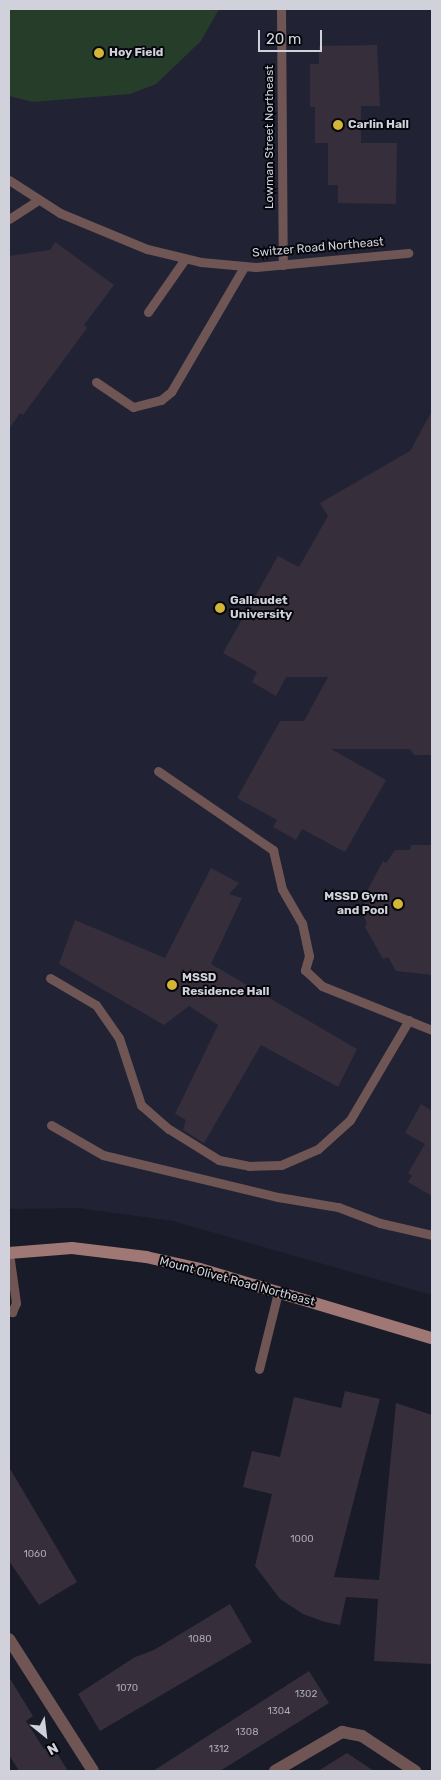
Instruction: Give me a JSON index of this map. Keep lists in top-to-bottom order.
{
  "streets": {
    "main road": ["Mount Olivet Road Northeast"],
    "lane": ["Lowman Street Northeast", "Switzer Road Northeast"]
  },
  "crossings": [
    ["Lowman Street Northeast", "Switzer Road Northeast"]
  ],
  "places": [
    "Hoy Field",
    "Carlin Hall",
    "Gallaudet University",
    "MSSD Gym and Pool",
    "MSSD Residence Hall"
  ],
  "house_numbers": [
    "1000",
    "1060",
    "1080",
    "1070",
    "1302",
    "1304",
    "1308",
    "1312"
  ],
  "scale_bar": "20 m",
  "north": "bottom right"
}
